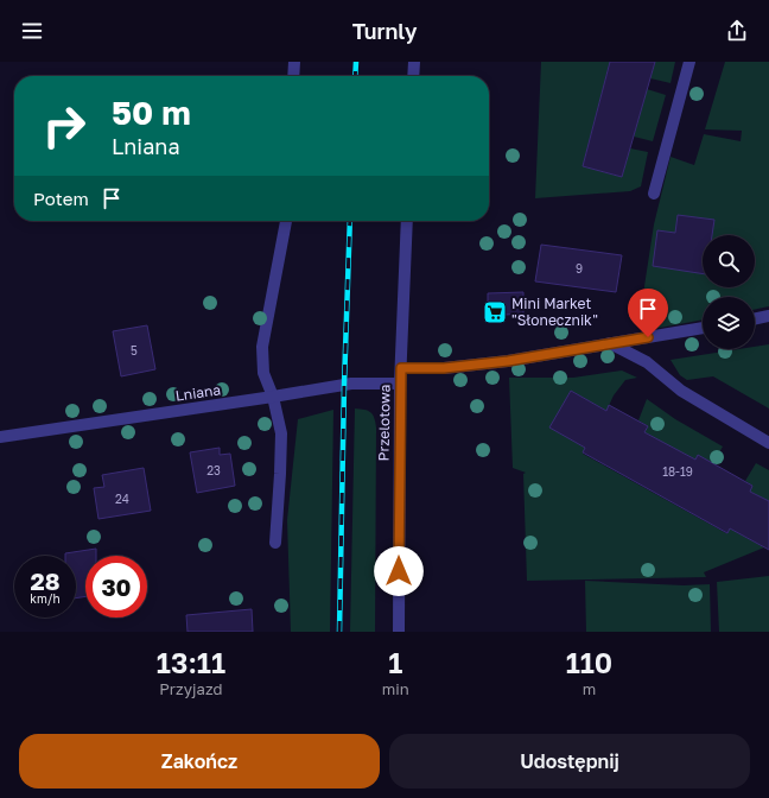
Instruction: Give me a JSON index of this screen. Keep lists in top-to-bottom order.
{
  "streets": {
    "street": ["Lniana", "Przelotowa"]
  },
  "crossings": [
    ["Lniana", "Przelotowa"]
  ],
  "places": {
    "supermarket": ["Mini Market \"Słonecznik\""]
  },
  "house_numbers": [
    "9",
    "5",
    "23",
    "18-19",
    "24"
  ],
  "page": {
    "header": "Turnly",
    "turn": ["50 m", "Lniana"],
    "then": "Potem",
    "speed": "28 km/h",
    "limit": "30",
    "eta": [
      "13:11",
      "Przyjazd",
      "1",
      "min",
      "110",
      "m"
    ],
    "buttons": ["Zakończ", "Udostępnij"]
  }
}
